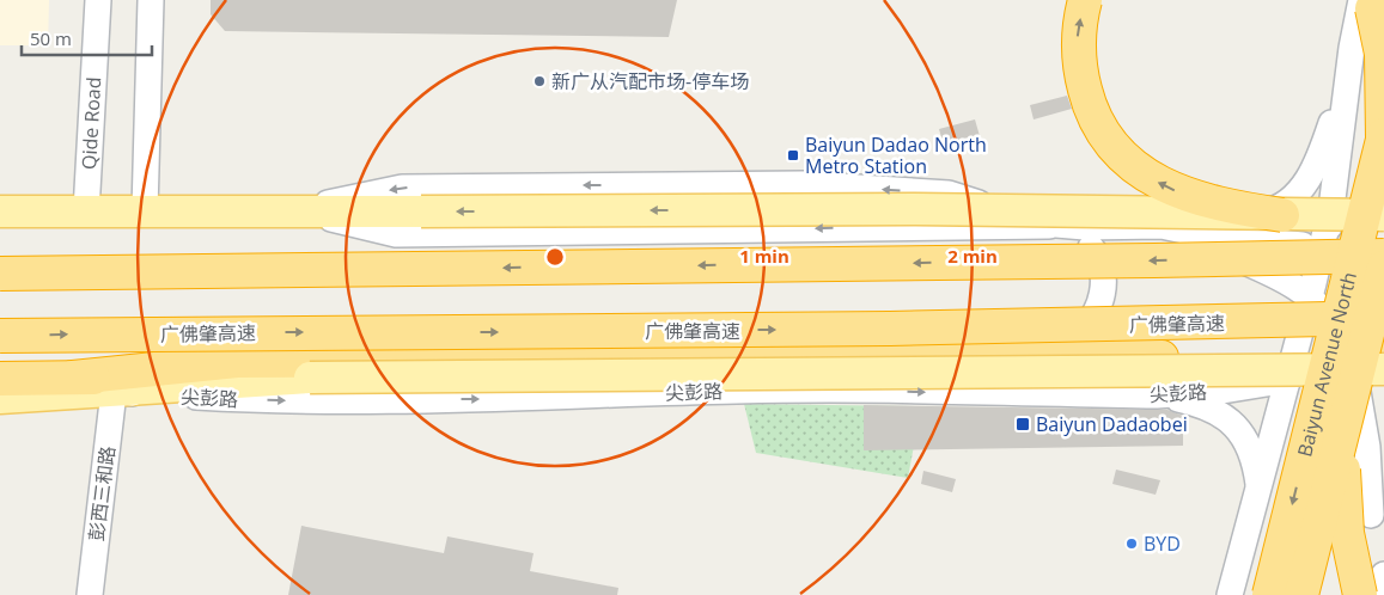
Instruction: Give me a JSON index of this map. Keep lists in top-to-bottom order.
{
  "streets": {
    "highway": ["广佛肇高速", "Baiyun Avenue North"],
    "main road": ["尖彭路"],
    "street": ["Qide Road", "彭西三和路"]
  },
  "crossings": [
    ["尖彭路", "彭西三和路"]
  ],
  "places": {
    "other": ["新广从汽配市场-停车场", "BYD"],
    "transit": ["Baiyun Dadao North Metro Station", "Baiyun Dadaobei"]
  },
  "scale_bar": "50 m",
  "rings": ["1 min", "2 min"]
}
